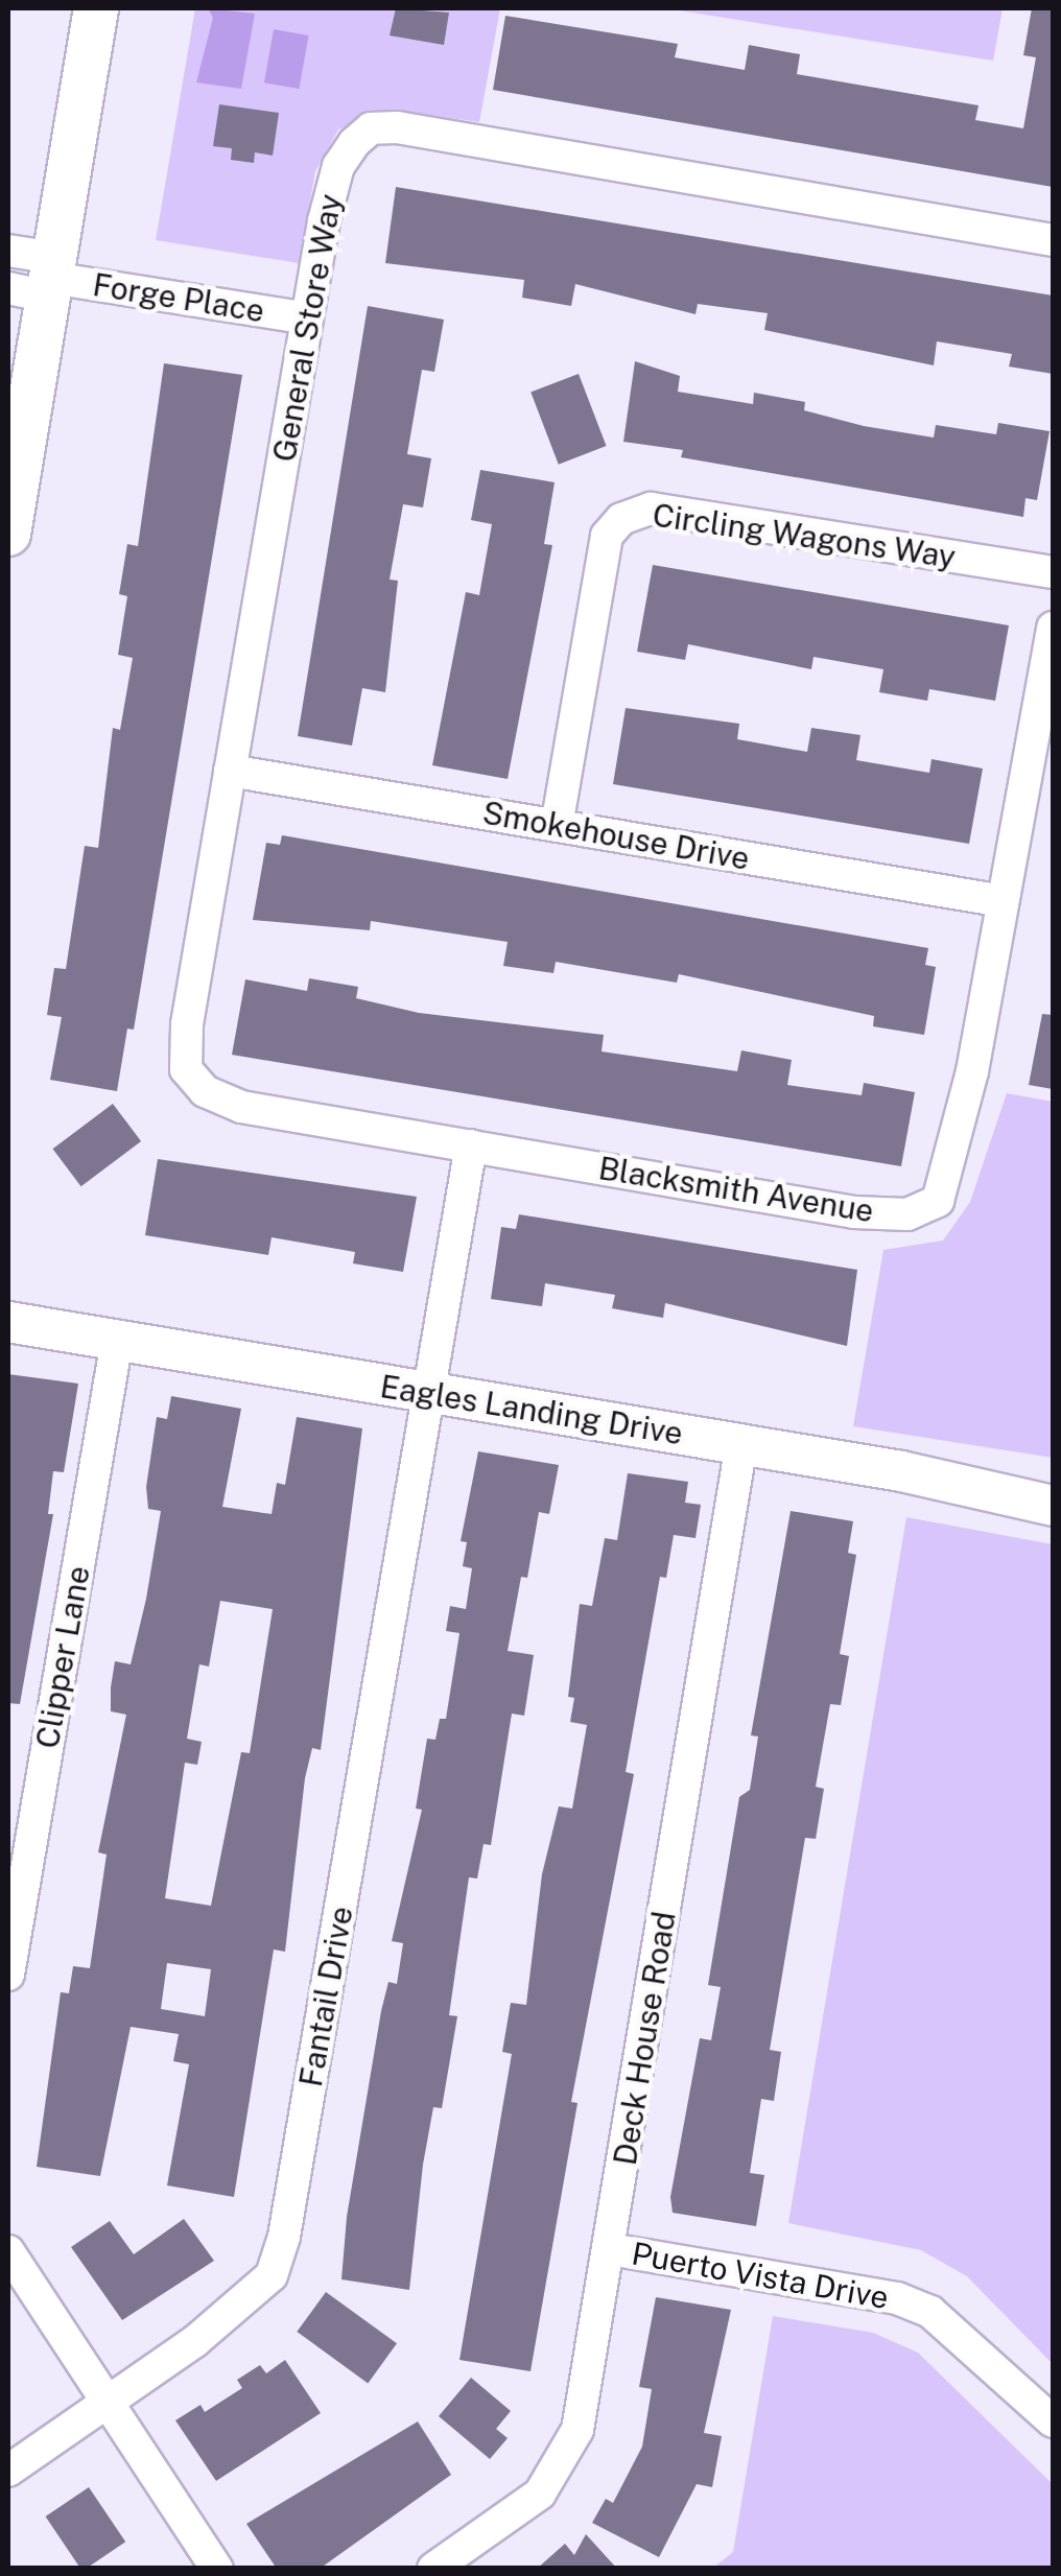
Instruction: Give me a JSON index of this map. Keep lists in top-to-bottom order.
{
  "streets": {
    "street": [
      "Forge Place",
      "General Store Way",
      "Circling Wagons Way",
      "Smokehouse Drive",
      "Blacksmith Avenue",
      "Eagles Landing Drive",
      "Clipper Lane",
      "Fantail Drive",
      "Deck House Road",
      "Puerto Vista Drive"
    ]
  },
  "crossings": [
    ["Forge Place", "General Store Way"],
    ["General Store Way", "Smokehouse Drive"],
    ["General Store Way", "Blacksmith Avenue"],
    ["Circling Wagons Way", "Smokehouse Drive"],
    ["Smokehouse Drive", "Blacksmith Avenue"],
    ["Blacksmith Avenue", "Fantail Drive"],
    ["Eagles Landing Drive", "Clipper Lane"],
    ["Eagles Landing Drive", "Fantail Drive"],
    ["Eagles Landing Drive", "Deck House Road"],
    ["Deck House Road", "Puerto Vista Drive"]
  ]
}
